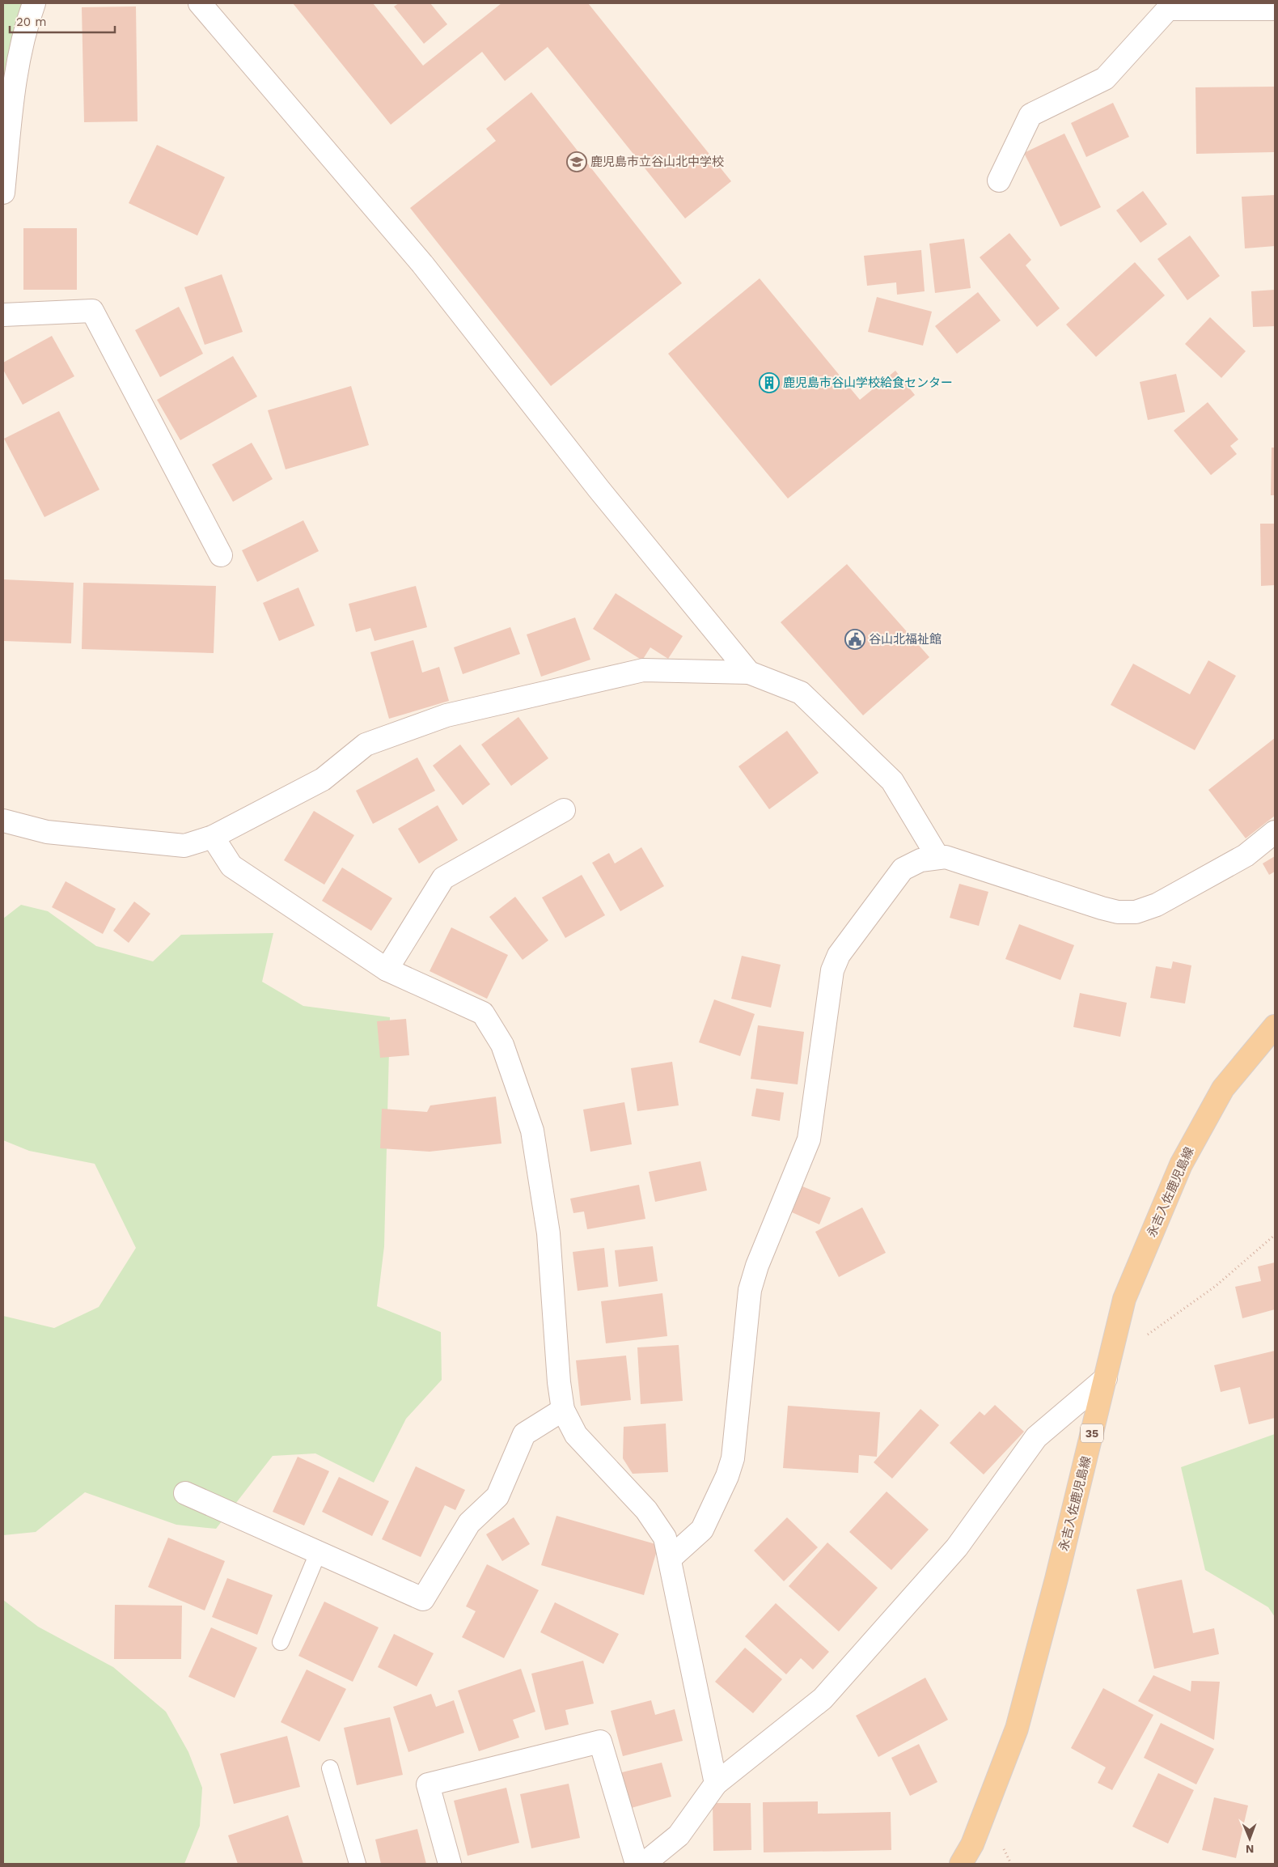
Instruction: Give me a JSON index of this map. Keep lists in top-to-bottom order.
{
  "streets": {
    "main road": ["永吉入佐鹿児島線", "35"]
  },
  "places": {
    "school or university": ["鹿児島市立谷山北中学校"],
    "building": ["鹿児島市谷山学校給食センター"],
    "public building": ["谷山北福祉館"]
  },
  "scale_bar": "20 m",
  "north": "bottom"
}
